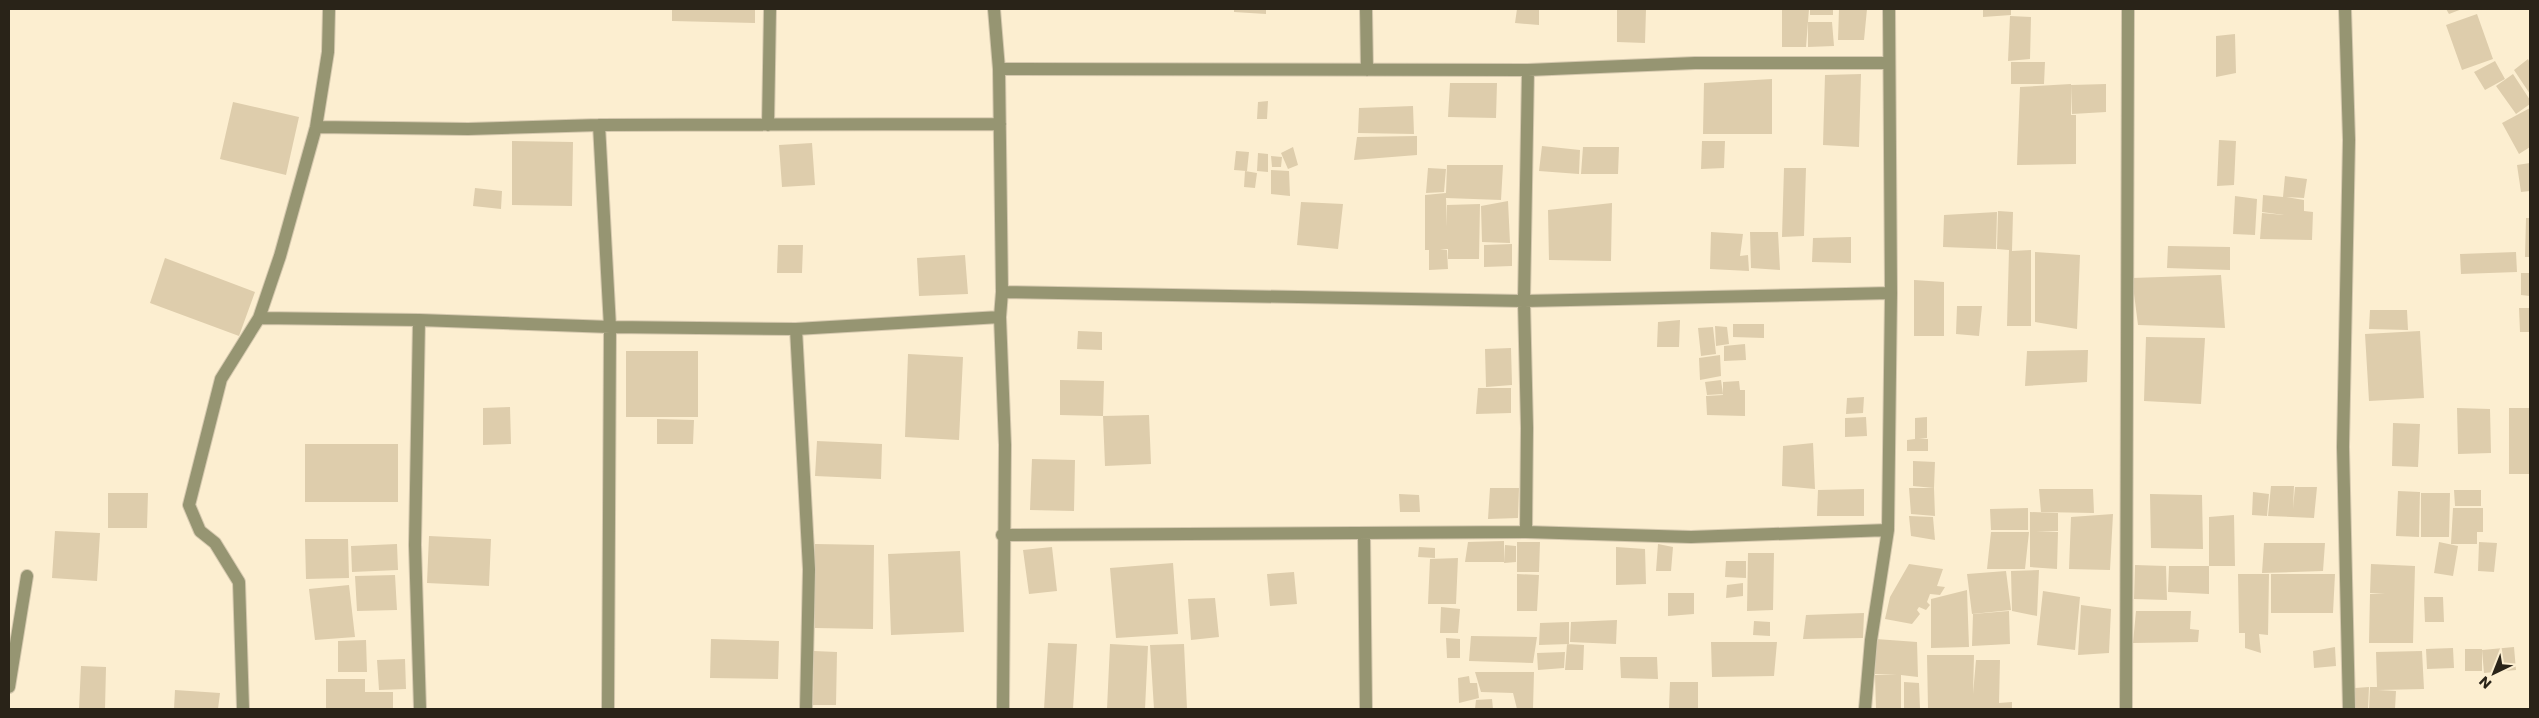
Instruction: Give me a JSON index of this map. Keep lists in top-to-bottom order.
{
  "north": "bottom left"
}
